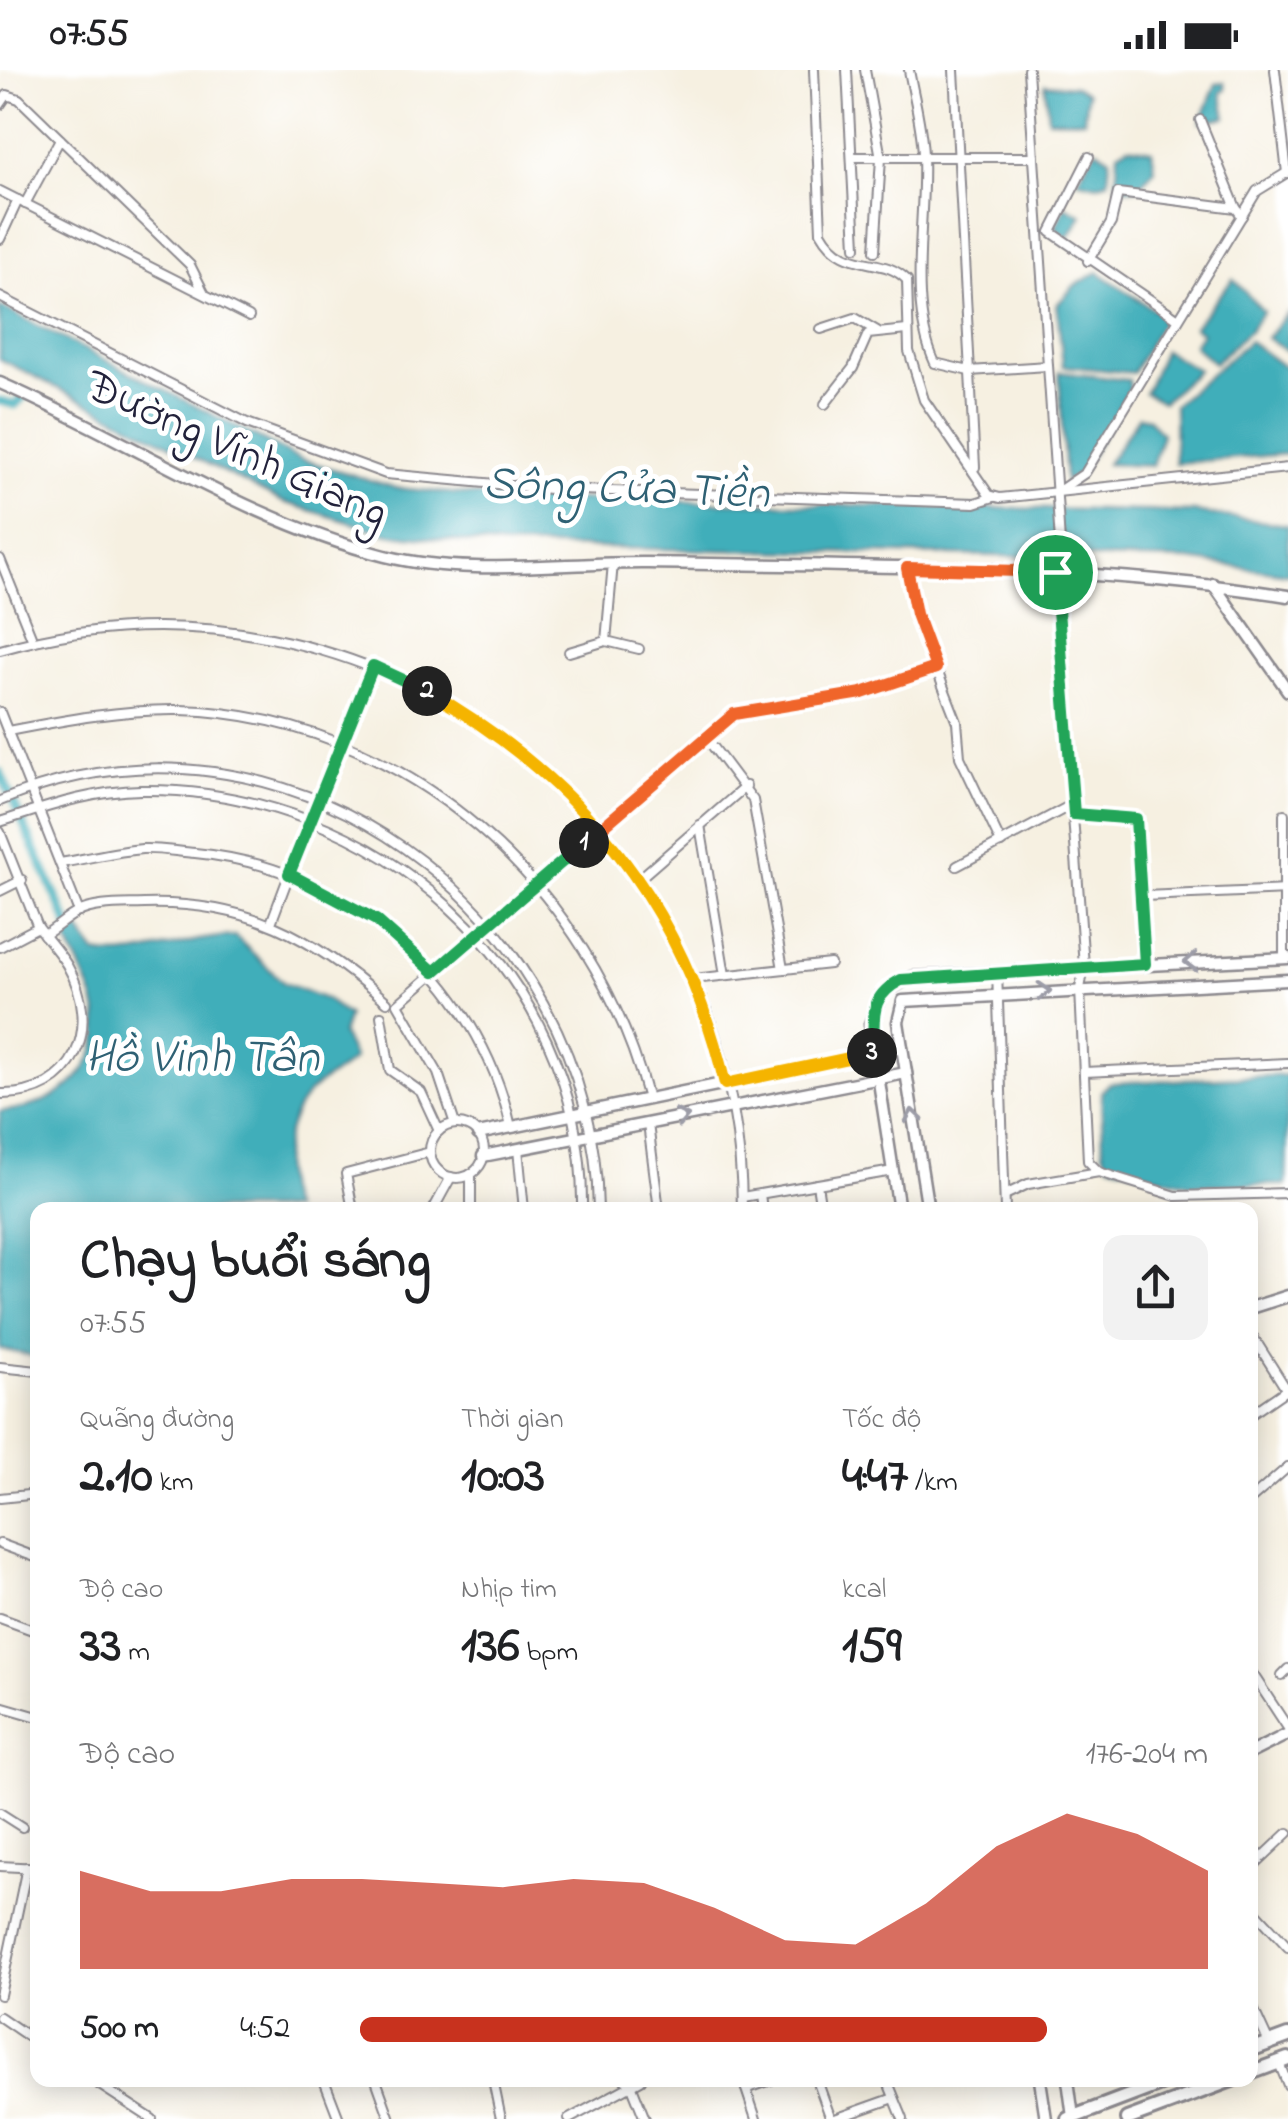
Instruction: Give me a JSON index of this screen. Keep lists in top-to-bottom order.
{
  "streets": {
    "street": ["Đường Vĩnh Giang"]
  },
  "water": ["Sông Cửa Tiền", "Hồ Vinh Tân"],
  "page": {
    "status": "07:55",
    "pins": ["2", "1", "3"],
    "heading": ["Chạy buổi sáng", "07:55"],
    "stats": [
      ["Quãng đường", "2.10 km"],
      ["Thời gian", "10:03"],
      ["Tốc độ", "4:47 /km"],
      ["Độ cao", "33 m"],
      ["Nhịp tim", "136 bpm"],
      ["kcal", "159"]
    ],
    "chart": ["Độ cao", "176–204 m"],
    "list": [
      {
        "name": "500 m",
        "note": "4:52"
      }
    ]
  }
}
